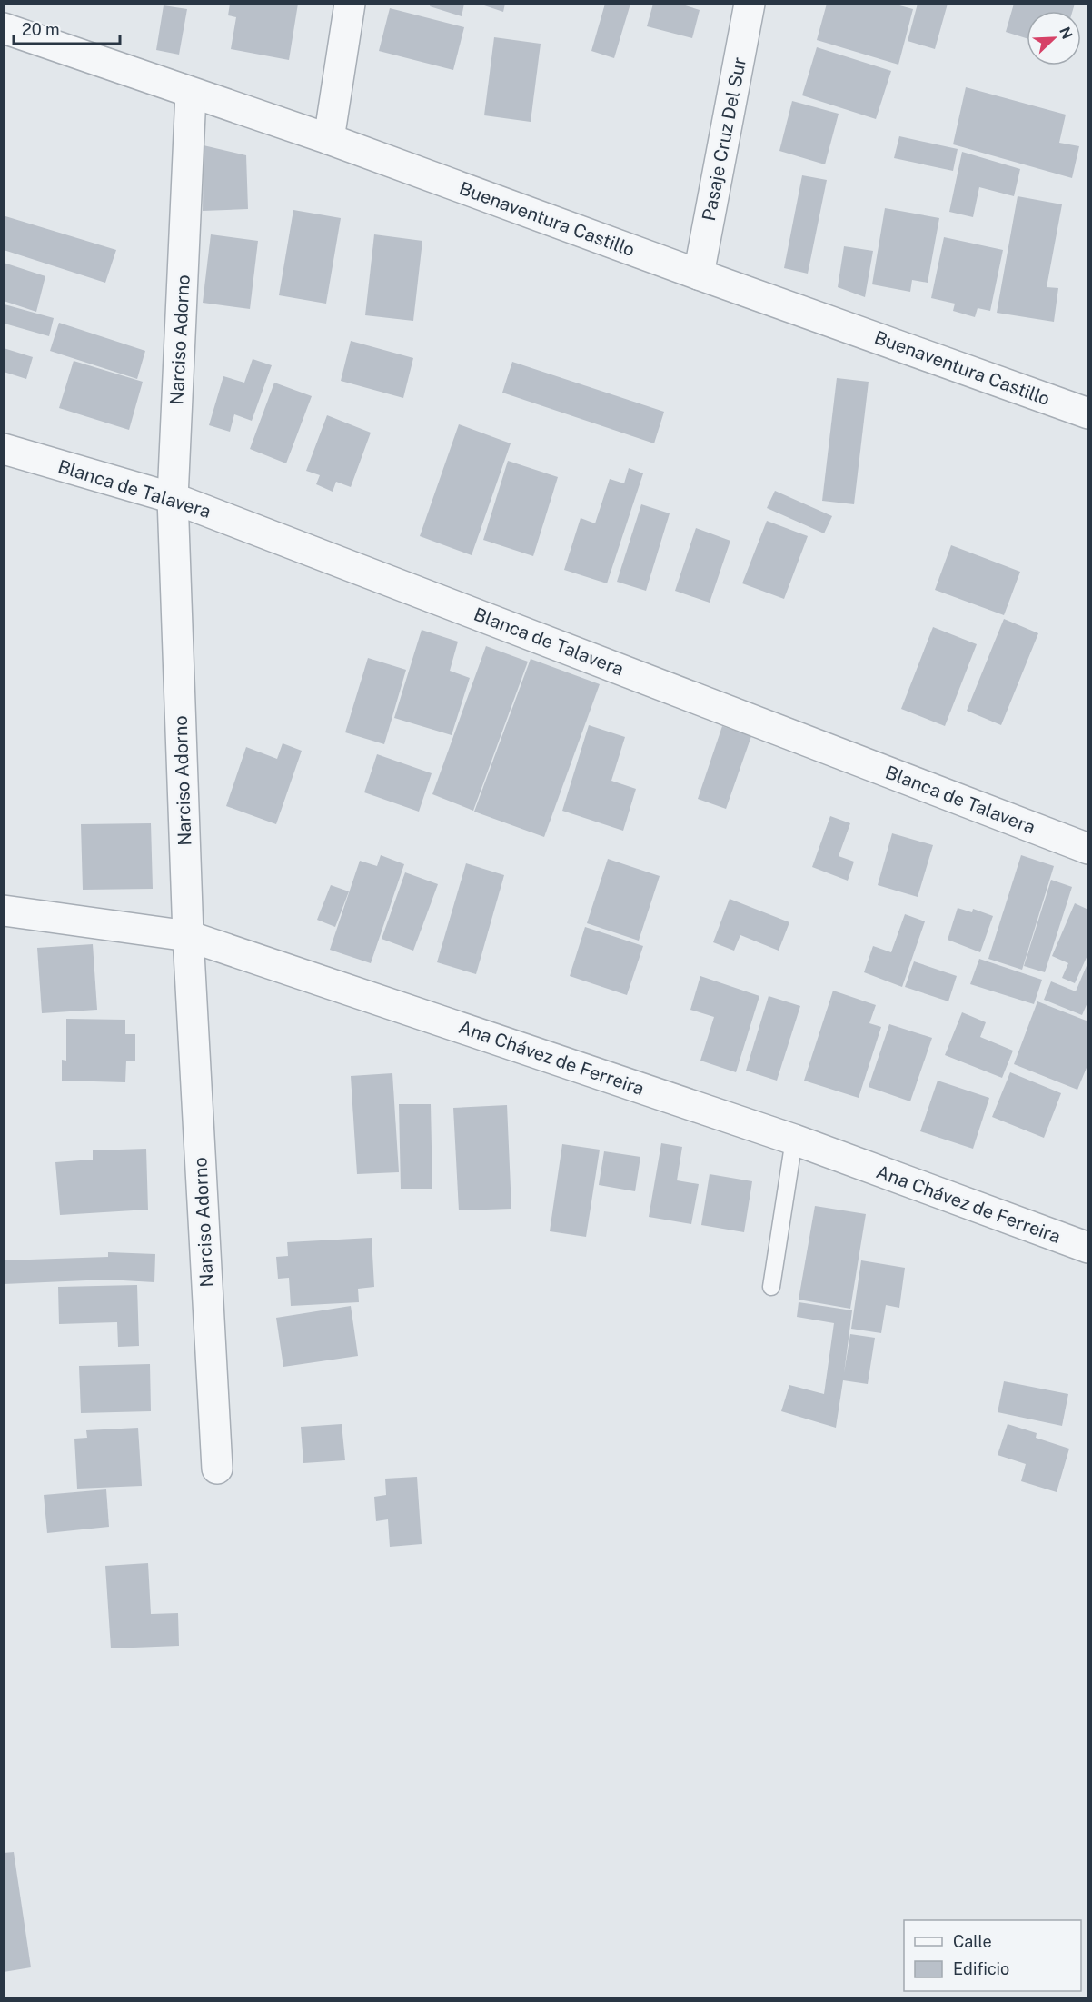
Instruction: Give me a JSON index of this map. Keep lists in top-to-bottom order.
{
  "streets": {
    "street": [
      "Pasaje Cruz Del Sur",
      "Buenaventura Castillo",
      "Narciso Adorno",
      "Blanca de Talavera",
      "Ana Chávez de Ferreira"
    ]
  },
  "crossings": [
    ["Pasaje Cruz Del Sur", "Buenaventura Castillo"],
    ["Buenaventura Castillo", "Narciso Adorno"],
    ["Narciso Adorno", "Blanca de Talavera"],
    ["Narciso Adorno", "Ana Chávez de Ferreira"]
  ],
  "legend": ["Calle", "Edificio"],
  "scale_bar": "20 m",
  "north": "top right"
}
